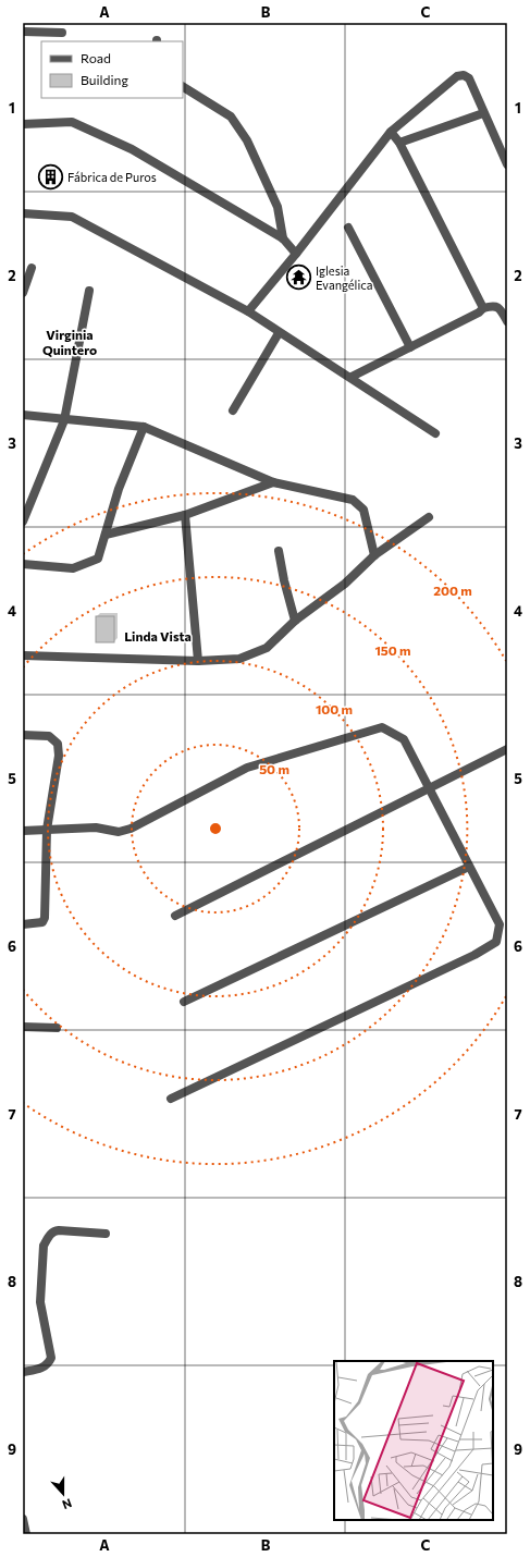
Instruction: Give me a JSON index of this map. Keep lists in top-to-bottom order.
{
  "districts": ["Virginia Quintero", "Linda Vista"],
  "places": {
    "building": ["Fábrica de Puros"],
    "temple": ["Iglesia Evangélica"]
  },
  "legend": ["Road", "Building"],
  "north": "bottom",
  "grid": {
    "columns": ["A", "B", "C"],
    "rows": [
      "1",
      "2",
      "3",
      "4",
      "5",
      "6",
      "7",
      "8",
      "9"
    ]
  },
  "rings": [
    "200 m",
    "150 m",
    "100 m",
    "50 m"
  ]
}
